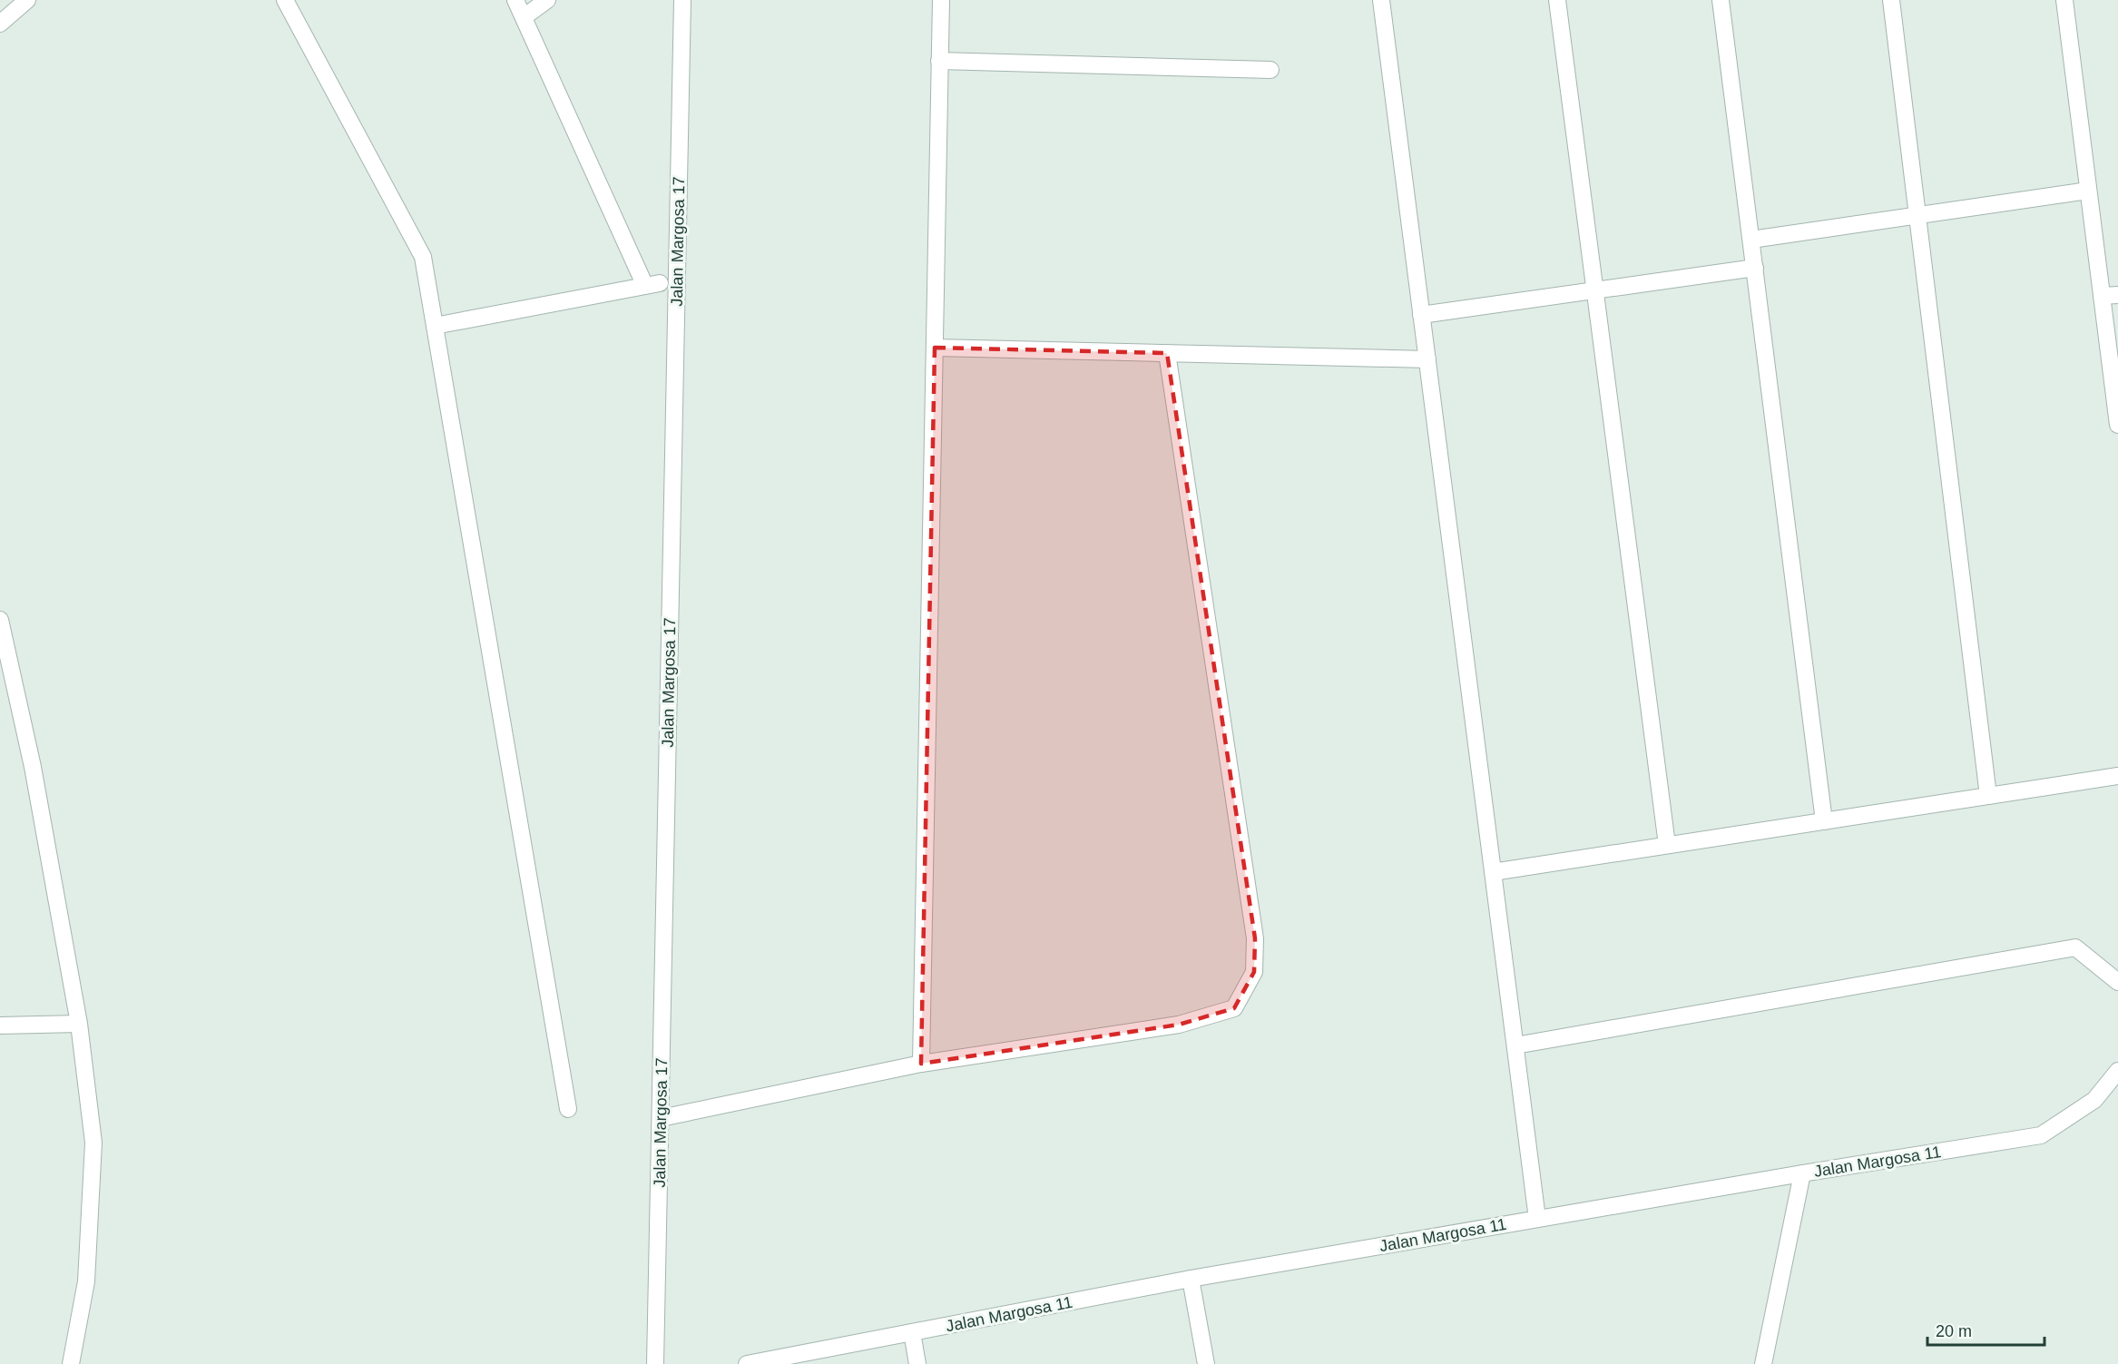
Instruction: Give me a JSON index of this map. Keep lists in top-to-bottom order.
{
  "streets": {
    "street": ["Jalan Margosa 17", "Jalan Margosa 11"]
  },
  "scale_bar": "20 m"
}
